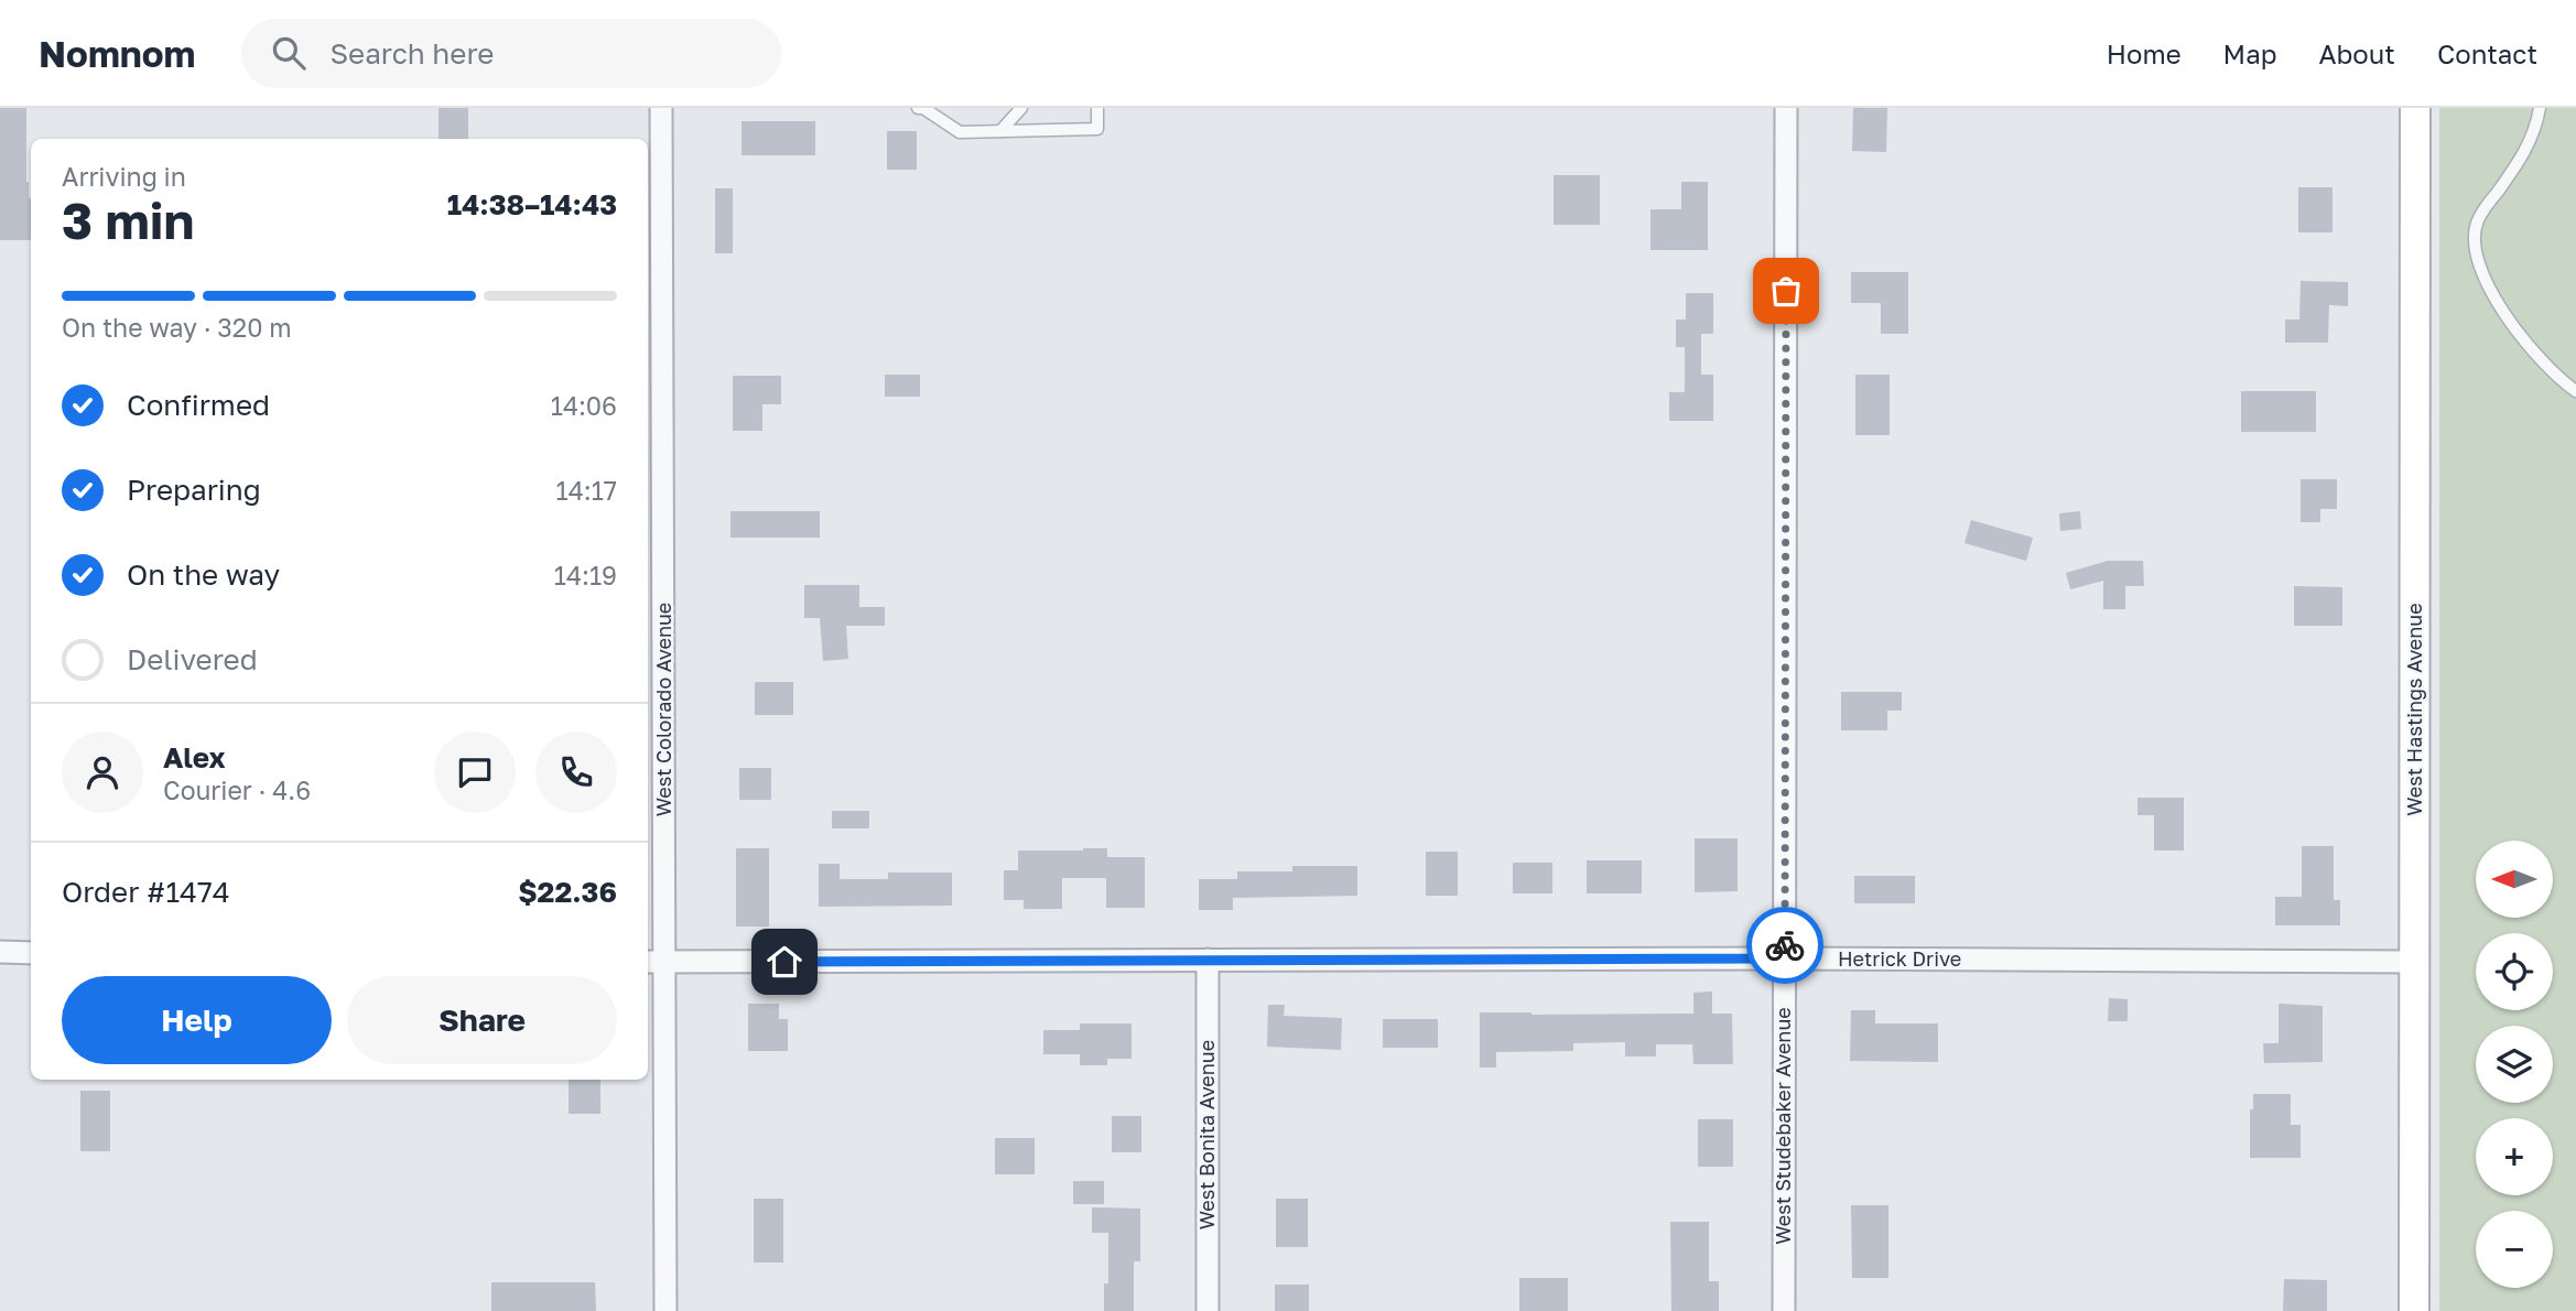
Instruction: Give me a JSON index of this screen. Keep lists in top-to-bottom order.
{
  "streets": {
    "main road": ["West Hastings Avenue"],
    "street": [
      "West Colorado Avenue",
      "Hetrick Drive",
      "West Studebaker Avenue",
      "West Bonita Avenue"
    ]
  },
  "crossings": [
    ["West Colorado Avenue", "Hetrick Drive"],
    ["West Hastings Avenue", "Hetrick Drive"],
    ["Hetrick Drive", "West Studebaker Avenue"],
    ["Hetrick Drive", "West Bonita Avenue"]
  ],
  "north": "left",
  "page": {
    "header": "Nomnom",
    "search": "Search here",
    "nav": [
      "Home",
      "Map",
      "About",
      "Contact"
    ],
    "heading": ["3 min", "Arriving in", "14:38–14:43"],
    "panel": [
      "Alex",
      "Courier · 4.6",
      "Order #1474",
      "$22.36"
    ],
    "bar": "On the way · 320 m",
    "list": [
      ["Confirmed", "14:06"],
      ["Preparing", "14:17"],
      ["On the way", "14:19"],
      "Delivered"
    ],
    "map_buttons": ["+", "−"],
    "buttons": ["Help", "Share"]
  }
}
